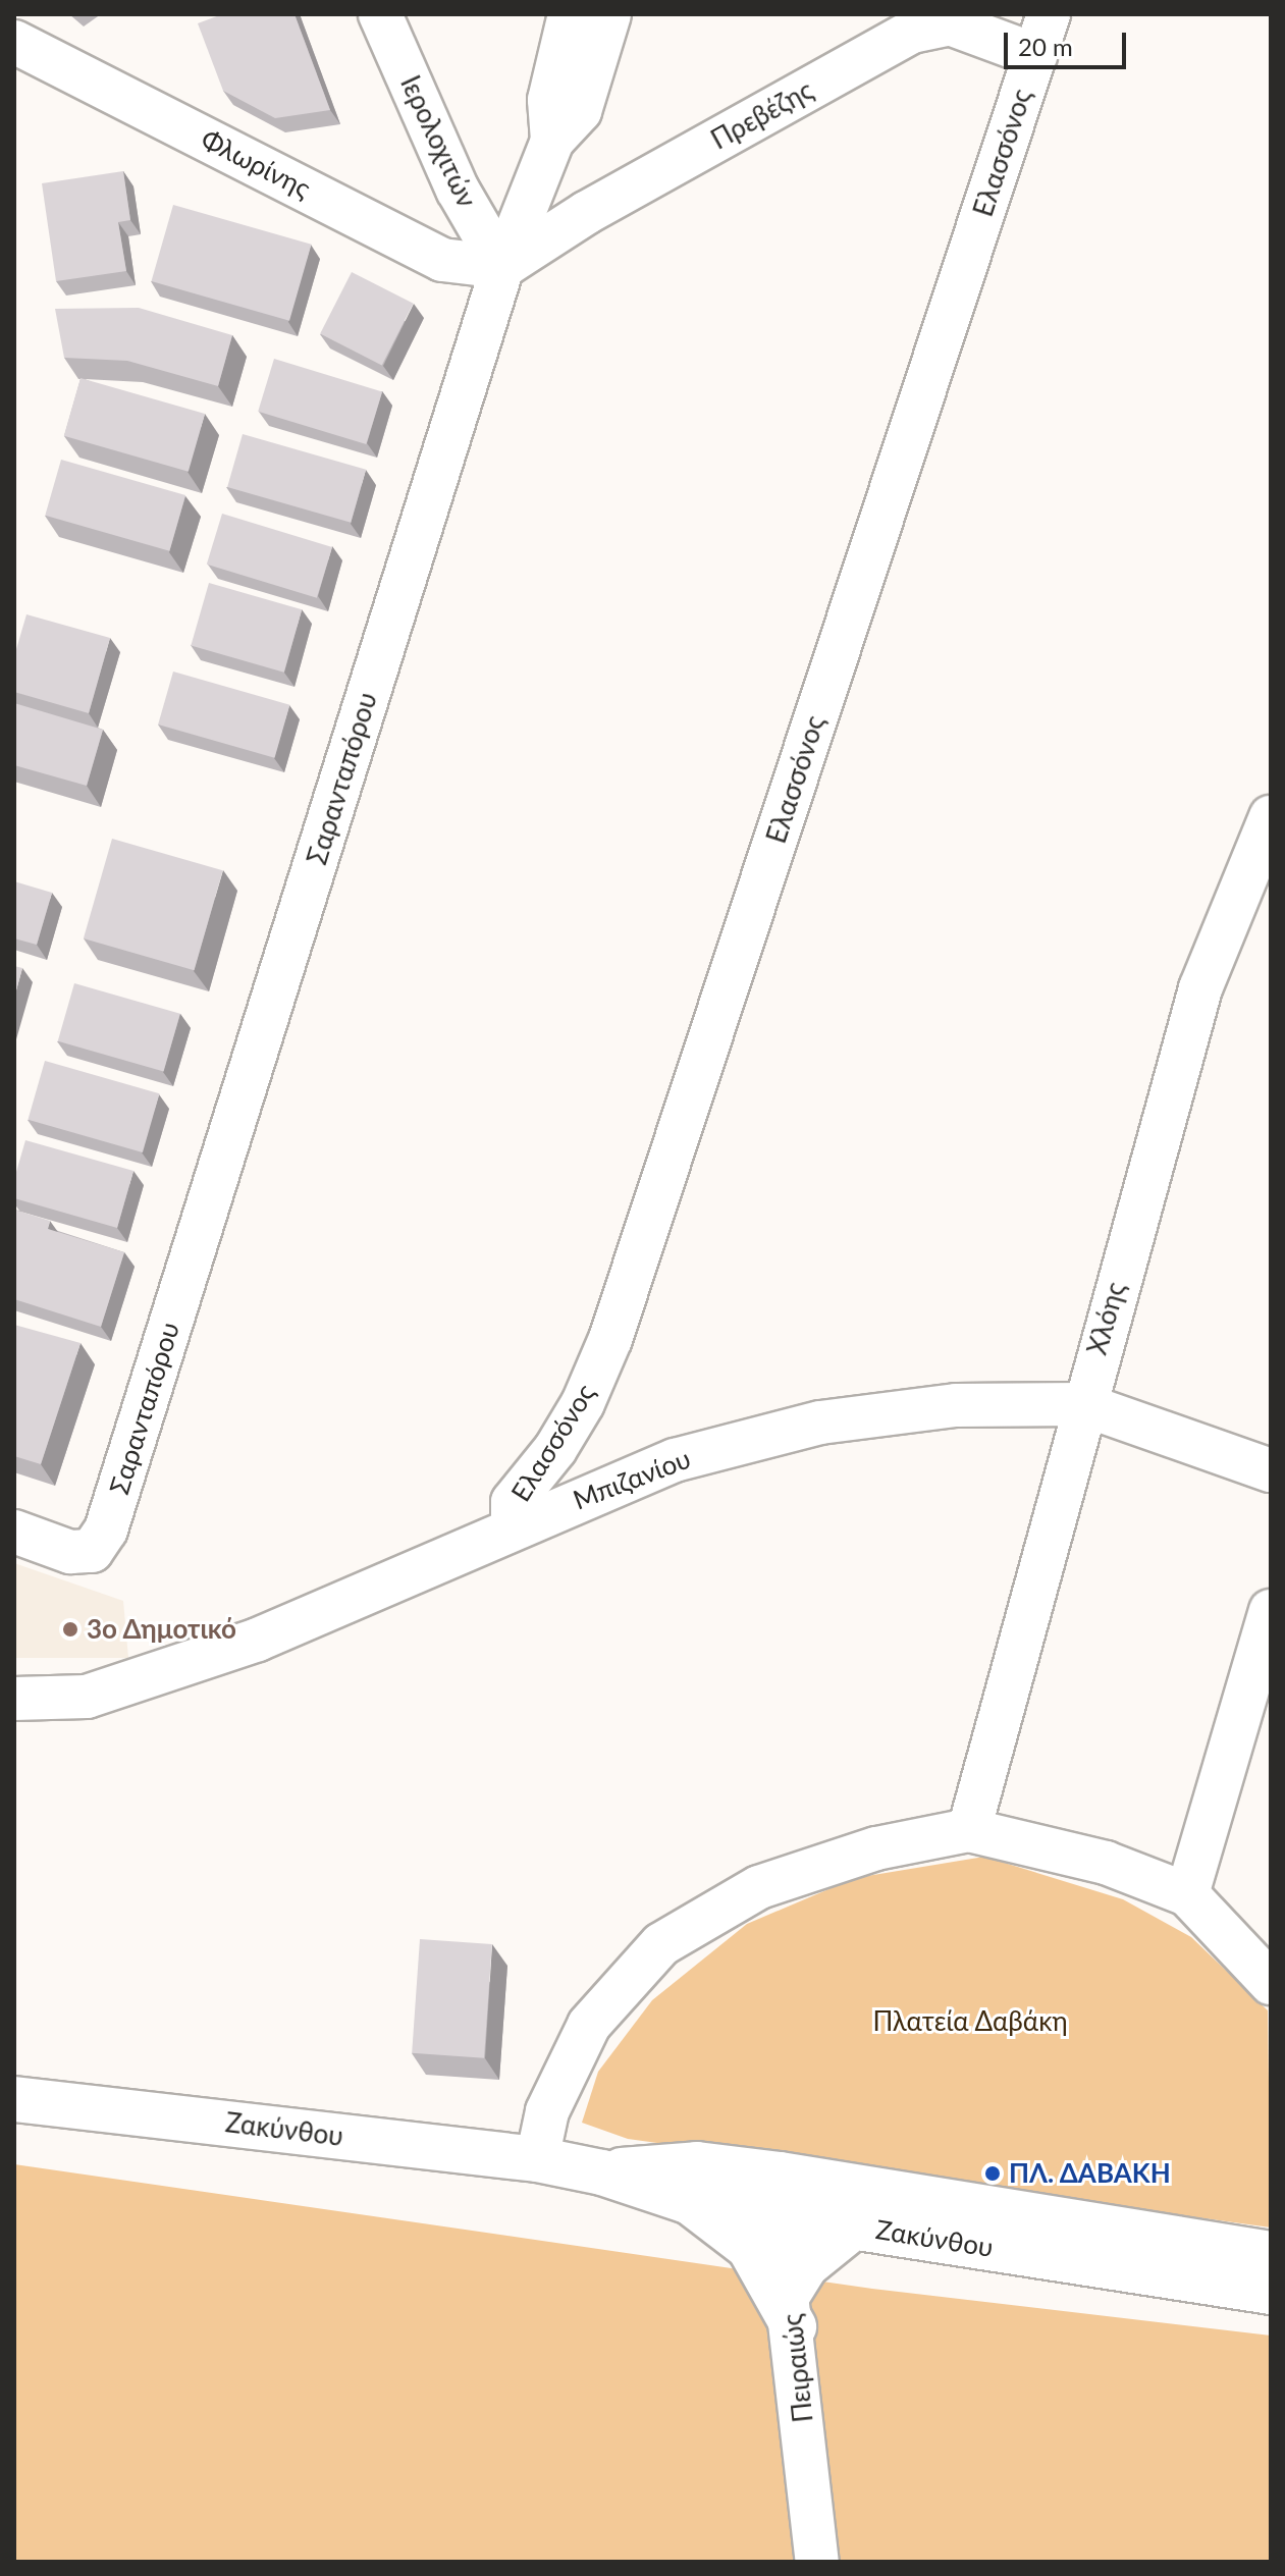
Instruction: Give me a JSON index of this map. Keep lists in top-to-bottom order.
{
  "streets": {
    "street": [
      "Πρεβέζης",
      "Ιερολοχιτών",
      "Ελασσόνος",
      "Φλωρίνης",
      "Σαρανταπόρου",
      "Χλόης",
      "Μπιζανίου",
      "Ζακύνθου",
      "Πειραιώς"
    ]
  },
  "crossings": [
    ["Πρεβέζης", "Ιερολοχιτών"],
    ["Πρεβέζης", "Ελασσόνος"],
    ["Πρεβέζης", "Φλωρίνης"],
    ["Πρεβέζης", "Σαρανταπόρου"],
    ["Ιερολοχιτών", "Φλωρίνης"],
    ["Ιερολοχιτών", "Σαρανταπόρου"],
    ["Ελασσόνος", "Μπιζανίου"],
    ["Φλωρίνης", "Σαρανταπόρου"],
    ["Χλόης", "Μπιζανίου"],
    ["Ζακύνθου", "Πειραιώς"]
  ],
  "parks": ["Πλατεία Δαβάκη"],
  "places": ["3ο Δημοτικό", "ΠΛ. ΔΑΒΑΚΗ"],
  "scale_bar": "20 m"
}
